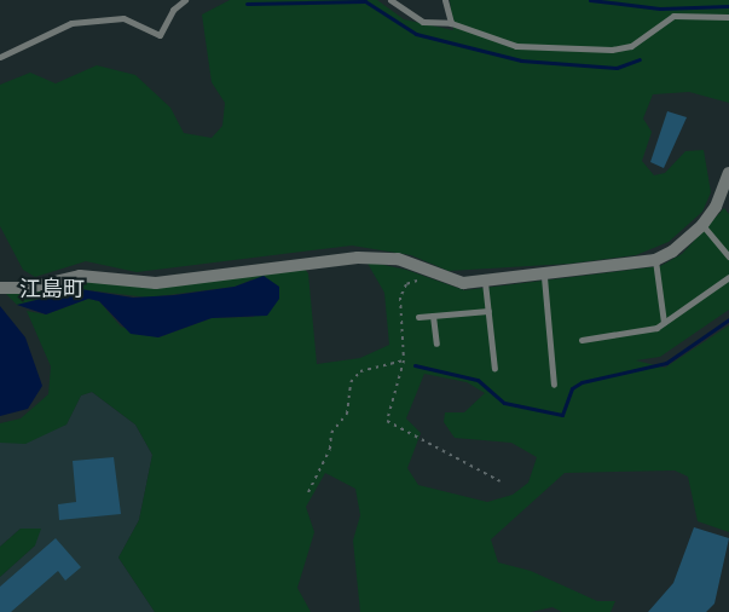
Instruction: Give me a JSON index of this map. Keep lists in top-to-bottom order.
{
  "districts": ["江島町"]
}
